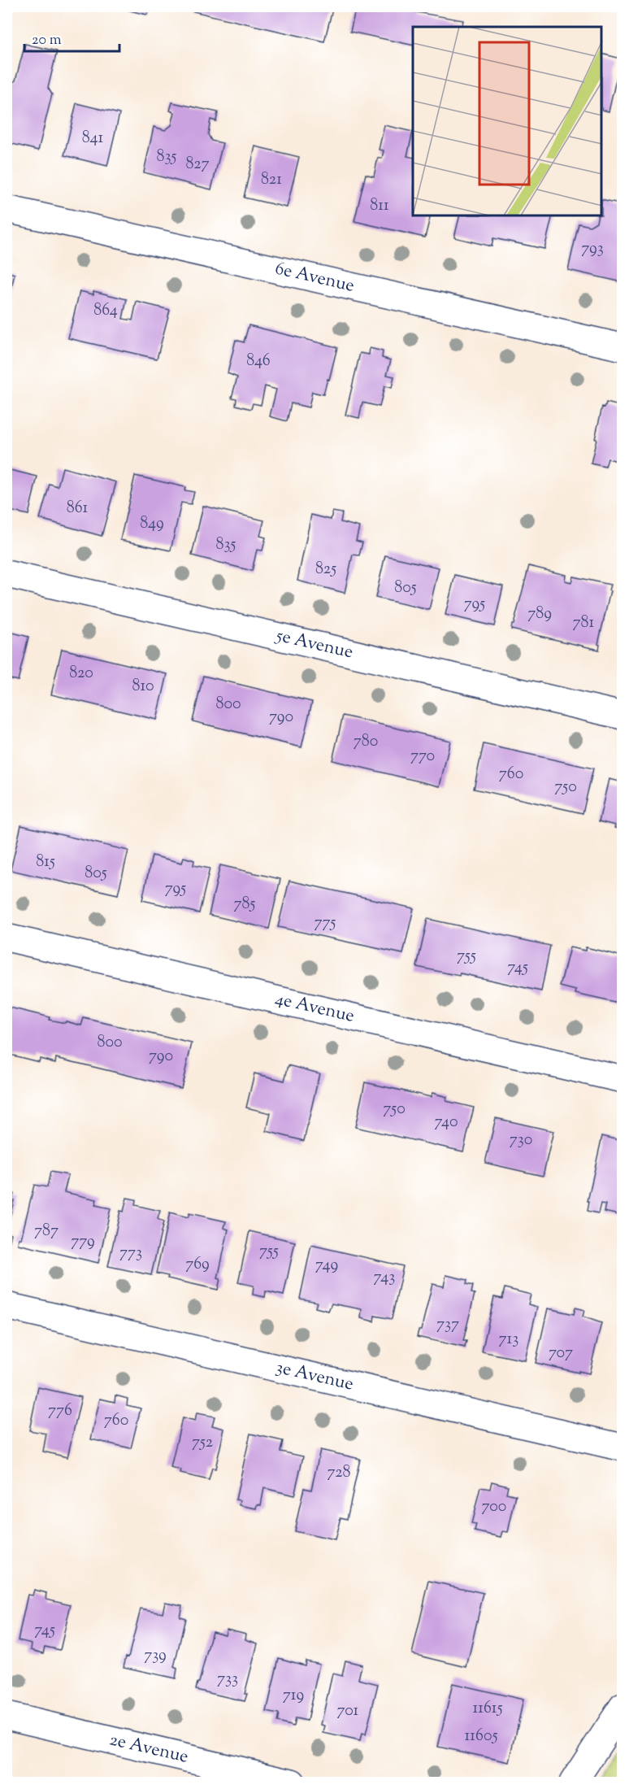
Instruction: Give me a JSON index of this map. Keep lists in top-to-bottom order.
{
  "streets": {
    "street": [
      "6e Avenue",
      "5e Avenue",
      "4e Avenue",
      "3e Avenue",
      "2e Avenue"
    ]
  },
  "house_numbers": [
    "841",
    "835",
    "827",
    "821",
    "811",
    "793",
    "864",
    "846",
    "861",
    "849",
    "835",
    "825",
    "805",
    "795",
    "789",
    "781",
    "820",
    "810",
    "800",
    "790",
    "780",
    "770",
    "760",
    "750",
    "815",
    "805",
    "795",
    "785",
    "775",
    "755",
    "745",
    "800",
    "790",
    "750",
    "740",
    "730",
    "787",
    "779",
    "755",
    "773",
    "769",
    "749",
    "743",
    "737",
    "713",
    "707",
    "776",
    "760",
    "752",
    "728",
    "700",
    "745",
    "739",
    "733",
    "719",
    "11615",
    "701",
    "11605"
  ],
  "scale_bar": "20 m"
}
